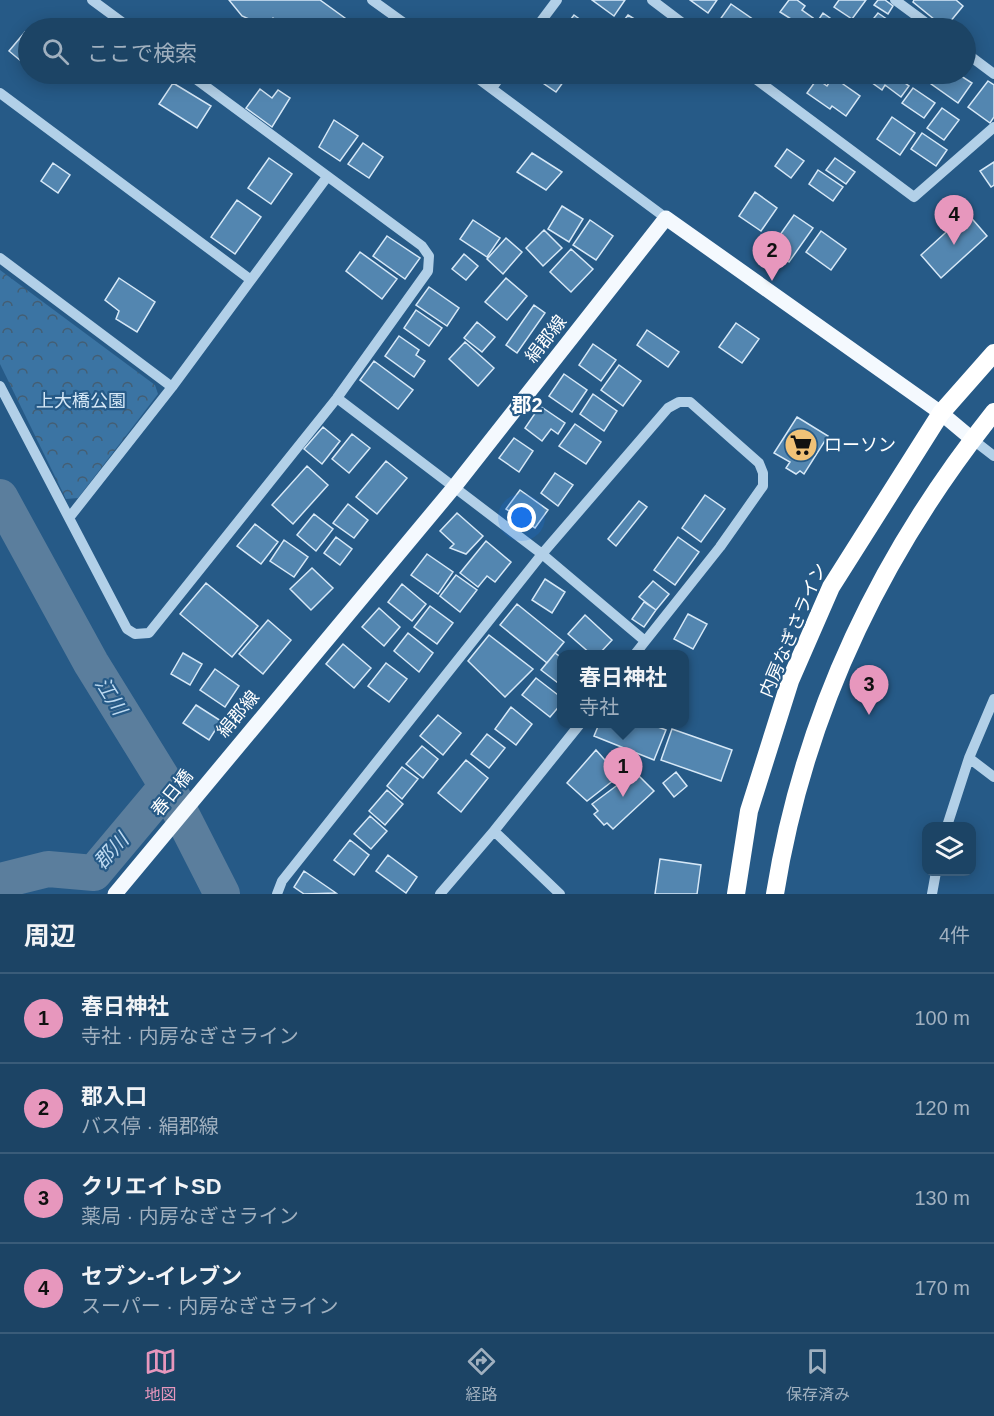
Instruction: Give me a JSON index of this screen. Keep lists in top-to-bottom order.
{
  "streets": {
    "highway": ["内房なぎさライン"],
    "main road": ["絹郡線", "春日橋"]
  },
  "crossings": [
    ["絹郡線", "春日橋"]
  ],
  "districts": ["郡2"],
  "water": ["江川", "郡川"],
  "parks": ["上大橋公園"],
  "places": {
    "supermarket": ["ローソン"]
  },
  "page": {
    "search": "ここで検索",
    "pins": [
      "4",
      "2",
      "3",
      "1"
    ],
    "popup": ["春日神社", "寺社"],
    "heading": ["周辺", "4件"],
    "list": [
      {
        "mark": "1",
        "name": "春日神社",
        "note": "寺社 · 内房なぎさライン",
        "value": "100 m"
      },
      {
        "mark": "2",
        "name": "郡入口",
        "note": "バス停 · 絹郡線",
        "value": "120 m"
      },
      {
        "mark": "3",
        "name": "クリエイトSD",
        "note": "薬局 · 内房なぎさライン",
        "value": "130 m"
      },
      {
        "mark": "4",
        "name": "セブン-イレブン",
        "note": "スーパー · 内房なぎさライン",
        "value": "170 m"
      }
    ],
    "nav": ["地図", "経路", "保存済み"]
  }
}
